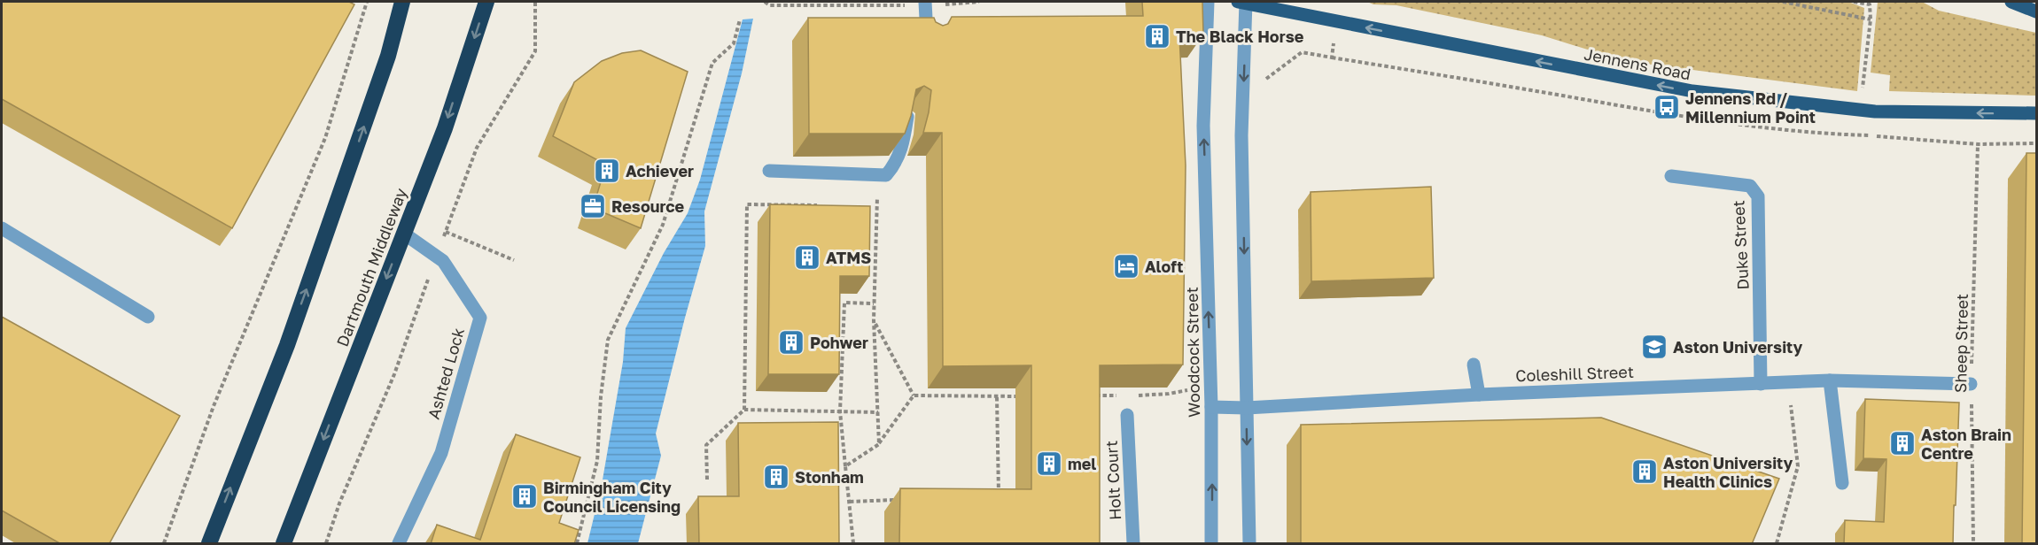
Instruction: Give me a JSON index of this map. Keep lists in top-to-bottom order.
{
  "streets": {
    "highway": ["Dartmouth Middleway"],
    "main road": ["Jennens Road"],
    "street": [
      "Duke Street",
      "Woodcock Street",
      "Ashted Lock",
      "Coleshill Street",
      "Holt Court"
    ],
    "path": ["Sheep Street"]
  },
  "crossings": [
    ["Duke Street", "Coleshill Street"],
    ["Dartmouth Middleway", "Ashted Lock"],
    ["Sheep Street", "Coleshill Street"],
    ["Woodcock Street", "Coleshill Street"]
  ],
  "one_way": ["Jennens Road"],
  "places": {
    "building": [
      "The Black Horse",
      "Achiever",
      "ATMS",
      "Pohwer",
      "Aston Brain Centre",
      "mel",
      "Aston University Health Clinics",
      "Stonham",
      "Birmingham City Council Licensing"
    ],
    "bus stop": ["Jennens Rd / Millennium Point"],
    "office": ["Resource"],
    "hotel": ["Aloft"],
    "school or university": ["Aston University"]
  }
}
